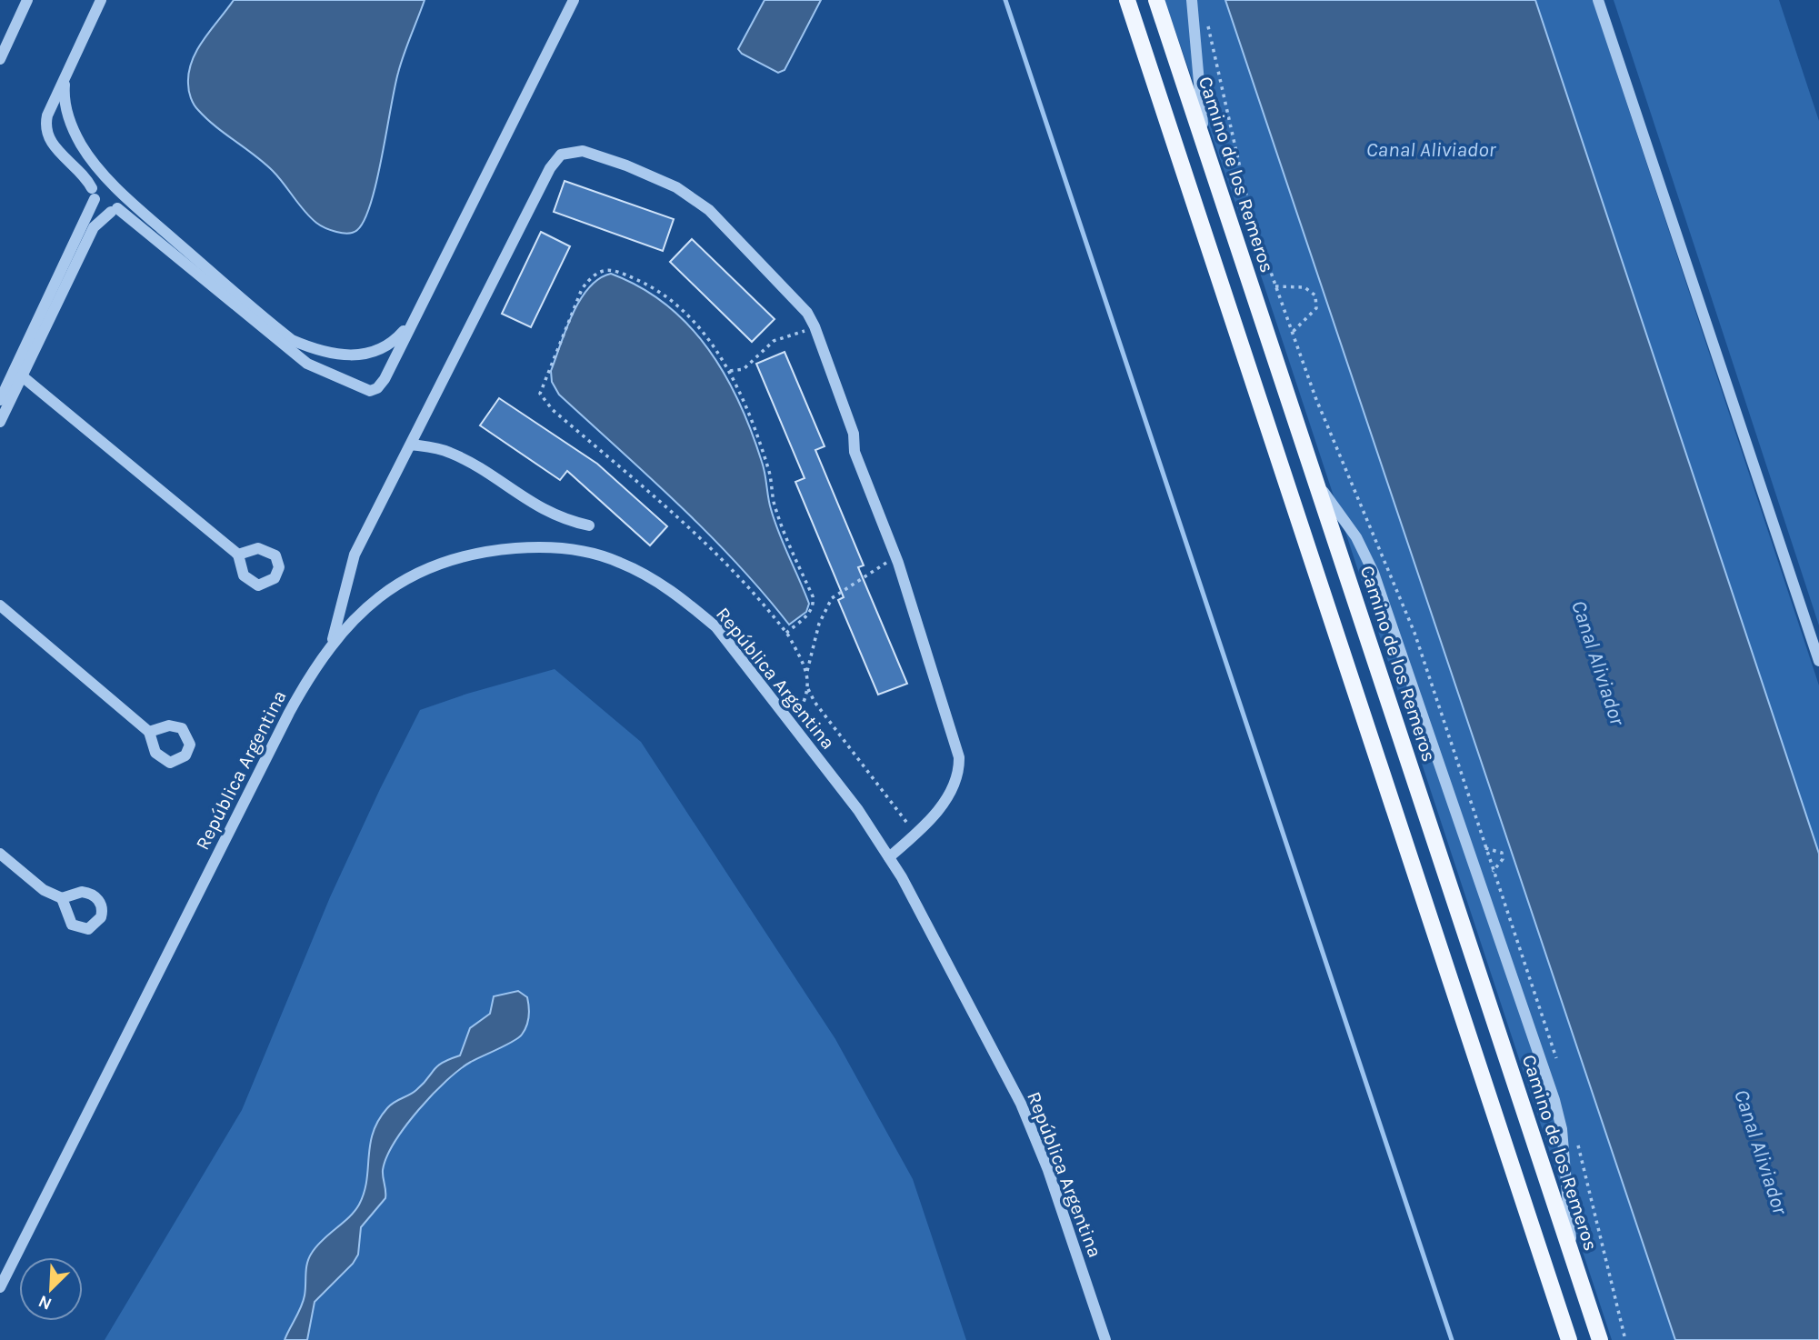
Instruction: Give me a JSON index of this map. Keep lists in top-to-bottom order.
{
  "streets": {
    "main road": ["Camino de los Remeros"],
    "street": ["República Argentina"]
  },
  "water": ["Canal Aliviador"],
  "north": "bottom left"
}
